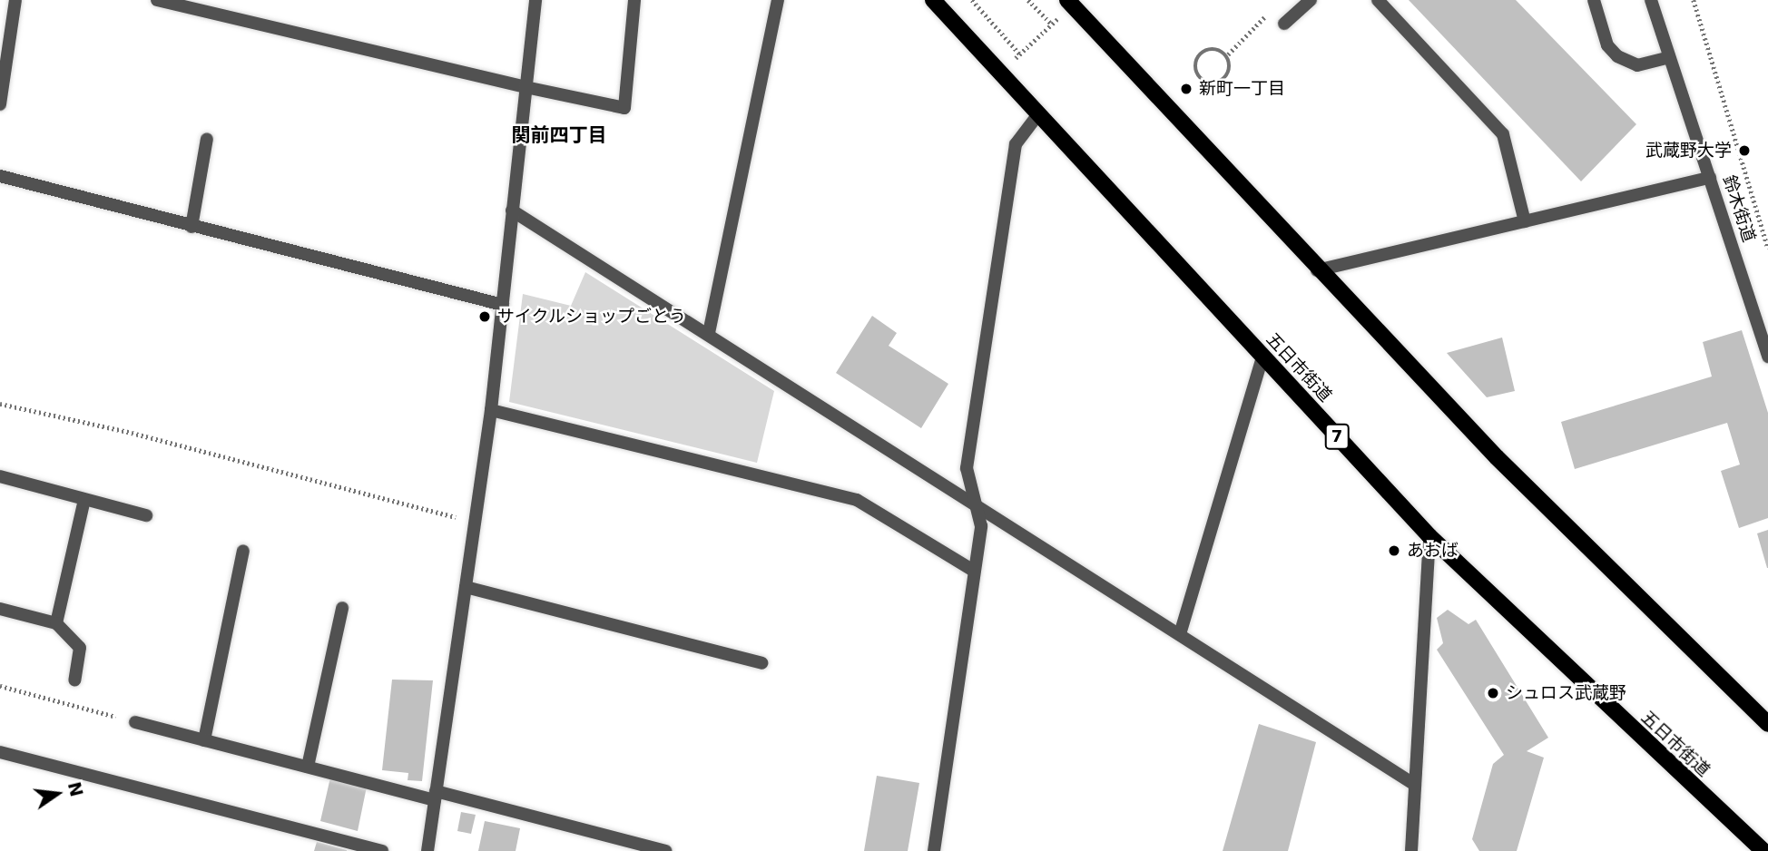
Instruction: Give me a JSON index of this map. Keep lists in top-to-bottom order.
{
  "streets": {
    "main road": ["五日市街道", "7"],
    "street": ["鈴木街道"]
  },
  "districts": ["関前四丁目"],
  "places": [
    "新町一丁目",
    "武蔵野大学",
    "サイクルショップごとう",
    "あおば",
    "シュロス武蔵野"
  ],
  "north": "right"
}
